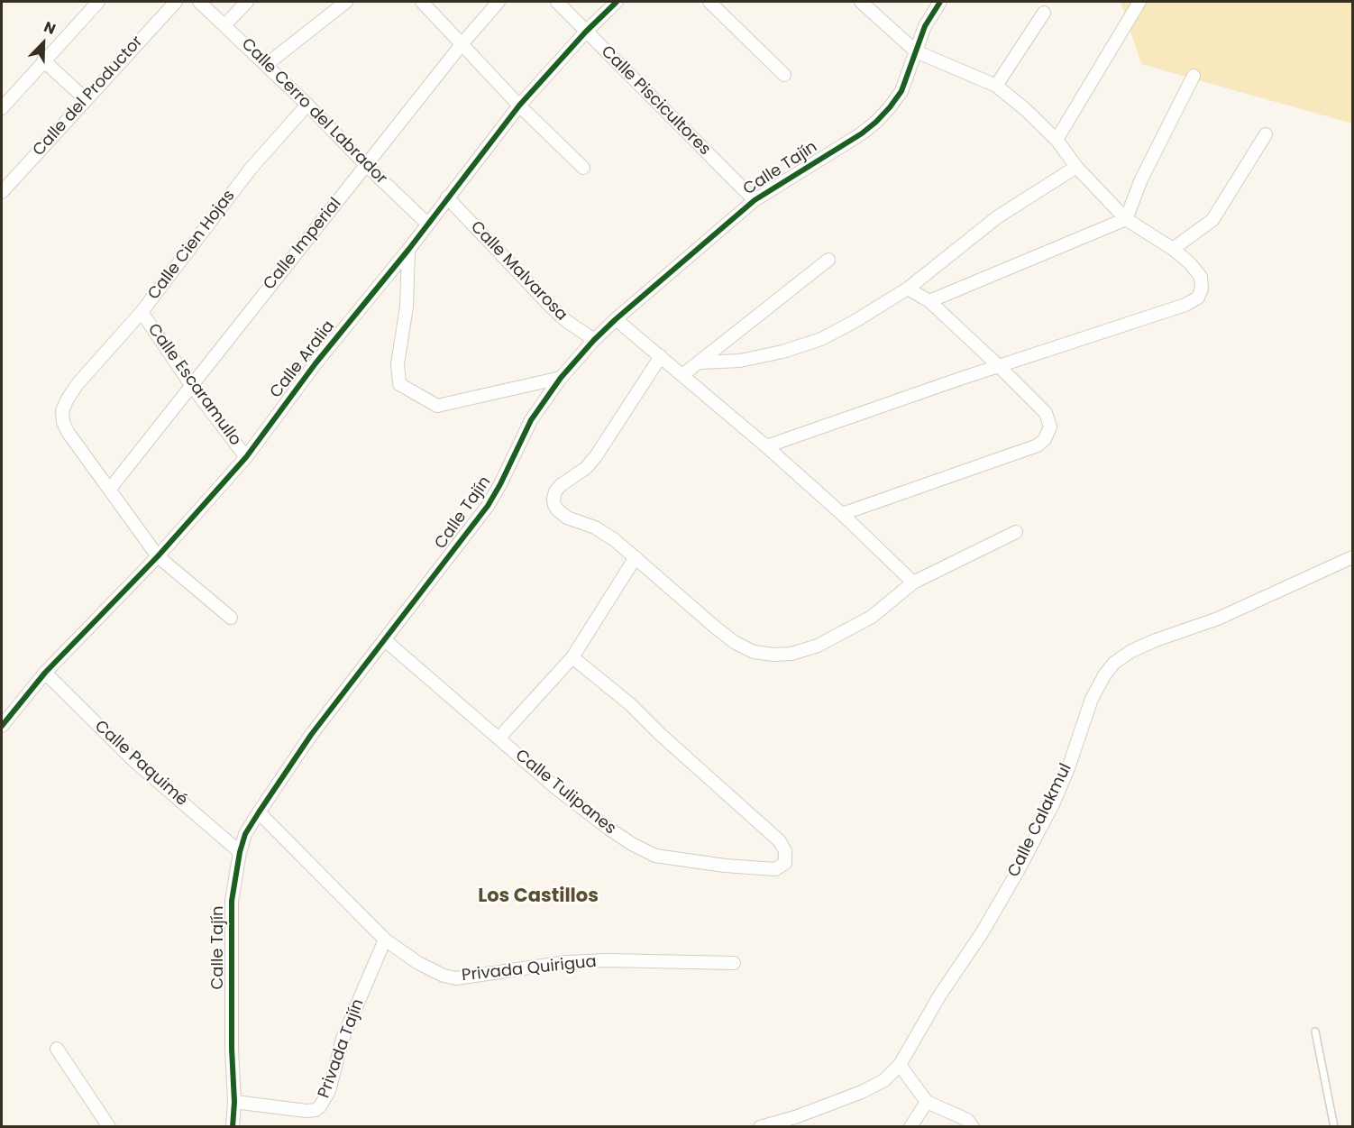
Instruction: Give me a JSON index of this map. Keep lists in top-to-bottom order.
{
  "streets": {
    "street": [
      "Calle del Productor",
      "Calle Piscicultores",
      "Calle Cerro del Labrador",
      "Calle Tajín",
      "Calle Imperial",
      "Calle Cien Hojas",
      "Calle Malvarosa",
      "Calle Aralia",
      "Calle Escaramullo",
      "Calle Paquimé",
      "Calle Tulipanes",
      "Calle Calakmul",
      "Privada Quirigua",
      "Privada Tajín"
    ]
  },
  "crossings": [
    ["Calle Piscicultores", "Calle Tajín"],
    ["Calle Piscicultores", "Calle Aralia"],
    ["Calle Cerro del Labrador", "Calle Imperial"],
    ["Calle Cerro del Labrador", "Calle Cien Hojas"],
    ["Calle Cerro del Labrador", "Calle Aralia"],
    ["Calle Tajín", "Calle Malvarosa"],
    ["Calle Tajín", "Calle Paquimé"],
    ["Calle Tajín", "Calle Tulipanes"],
    ["Calle Tajín", "Privada Quirigua"],
    ["Calle Tajín", "Privada Tajín"],
    ["Calle Imperial", "Calle Cien Hojas"],
    ["Calle Imperial", "Calle Escaramullo"],
    ["Calle Cien Hojas", "Calle Aralia"],
    ["Calle Cien Hojas", "Calle Escaramullo"],
    ["Calle Malvarosa", "Calle Aralia"],
    ["Calle Aralia", "Calle Escaramullo"],
    ["Calle Aralia", "Calle Paquimé"],
    ["Privada Quirigua", "Privada Tajín"]
  ],
  "districts": ["Los Castillos"],
  "north": "top right"
}
